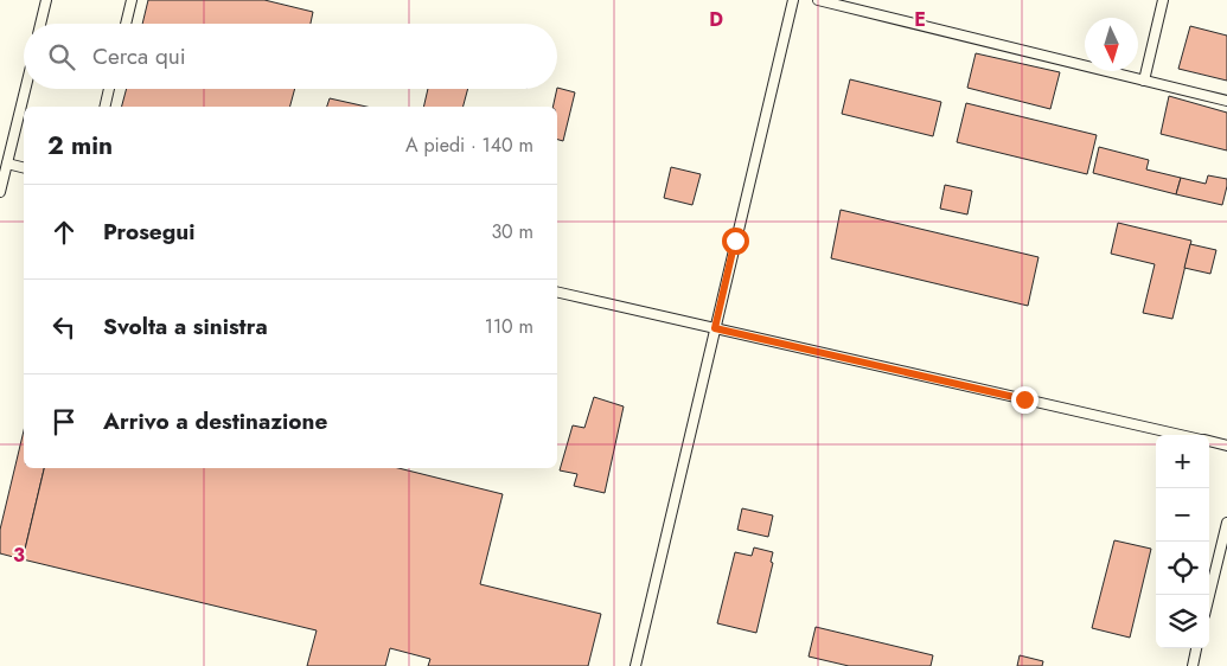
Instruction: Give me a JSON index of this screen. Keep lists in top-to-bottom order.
{
  "north": "bottom",
  "page": {
    "search": "Cerca qui",
    "heading": ["2 min", "A piedi · 140 m"],
    "list": [
      ["Prosegui", "30 m"],
      ["Svolta a sinistra", "110 m"],
      "Arrivo a destinazione"
    ],
    "map_buttons": ["+", "−"]
  },
  "grid": {
    "columns": ["D", "E"],
    "rows": ["3"]
  }
}
